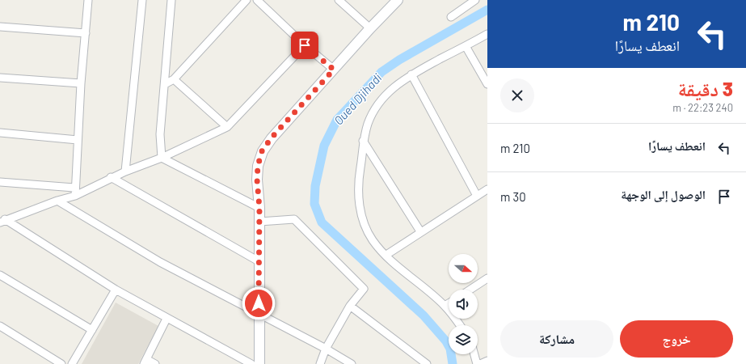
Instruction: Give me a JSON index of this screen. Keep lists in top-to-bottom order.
{
  "water": ["Oued Djihadi"],
  "north": "right",
  "page": {
    "turn": ["210 m", "انعطف يسارًا"],
    "heading": ["3 دقيقة", "240 m · 22:23"],
    "list": [
      {
        "name": "انعطف يسارًا",
        "value": "210 m"
      },
      {
        "name": "الوصول إلى الوجهة",
        "value": "30 m"
      }
    ],
    "buttons": ["خروج", "مشاركة"]
  }
}
